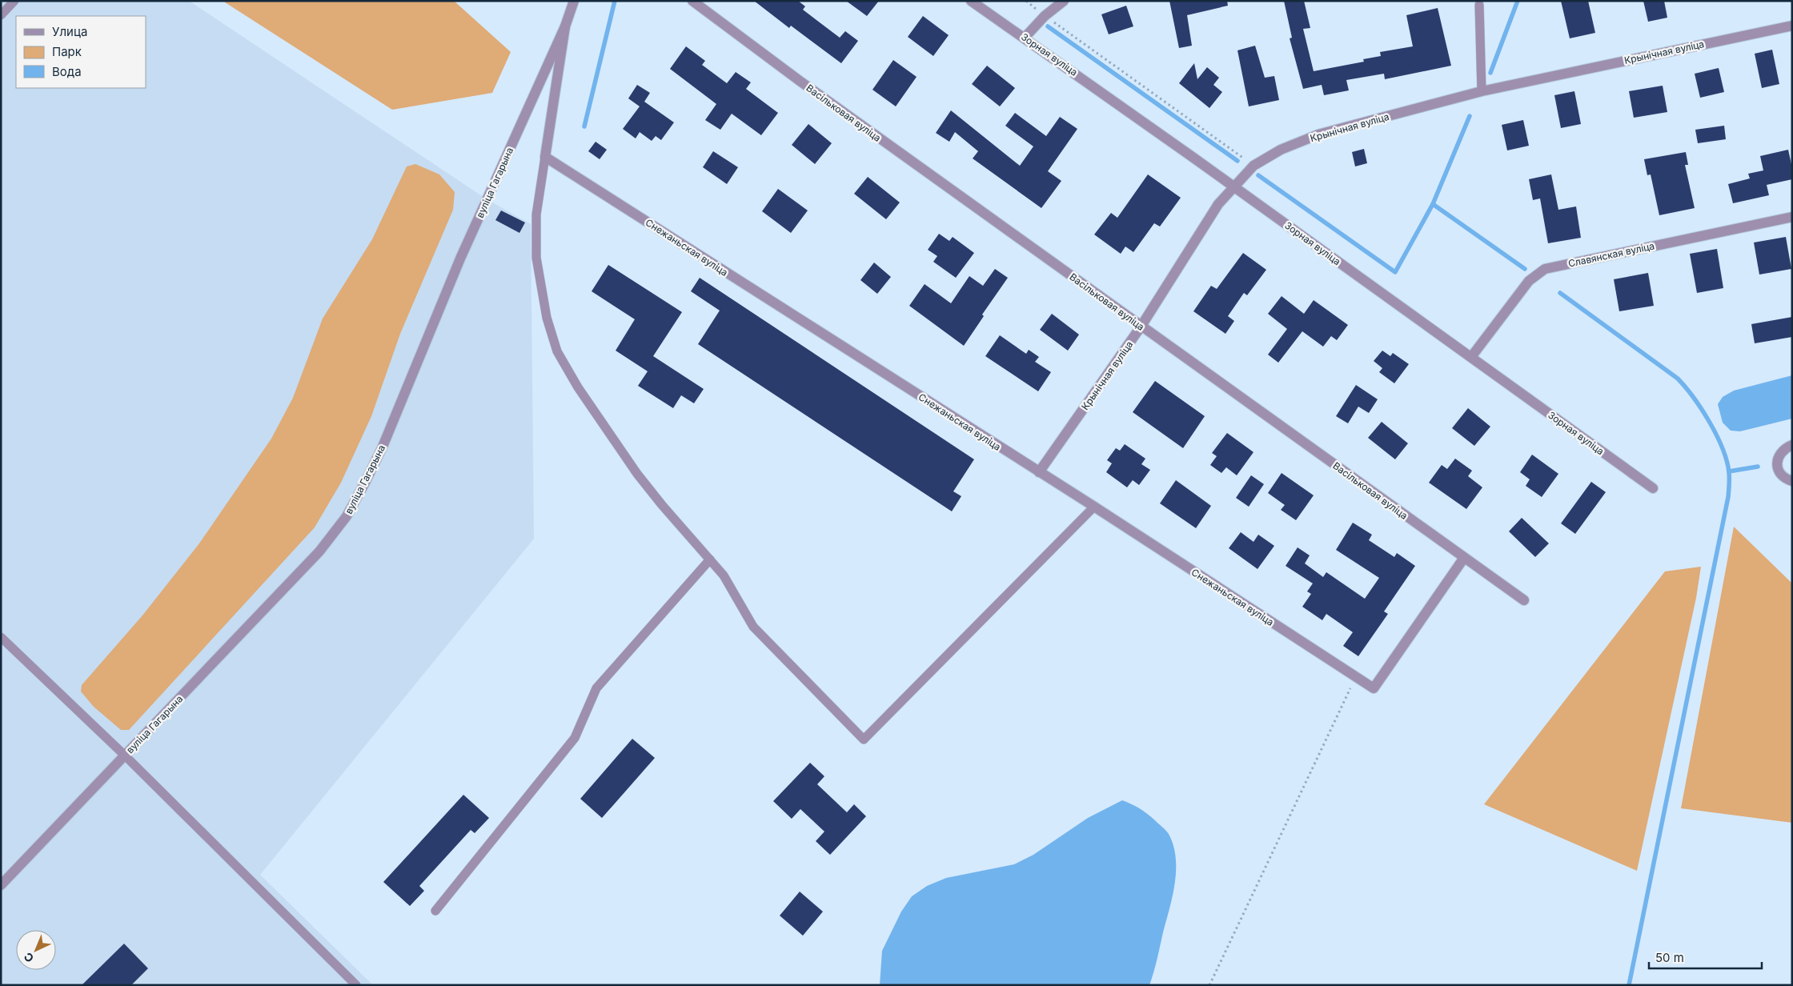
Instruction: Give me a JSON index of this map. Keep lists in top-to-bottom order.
{
  "streets": {
    "street": [
      "Крынічная вуліца",
      "Зорная вуліца",
      "Васільковая вуліца",
      "вуліца Гагарына",
      "Снежаньская вуліца",
      "Славянская вуліца"
    ]
  },
  "crossings": [
    ["Крынічная вуліца", "Зорная вуліца"],
    ["Крынічная вуліца", "Васільковая вуліца"],
    ["Крынічная вуліца", "Снежаньская вуліца"],
    ["Зорная вуліца", "Славянская вуліца"],
    ["Васільковая вуліца", "Снежаньская вуліца"]
  ],
  "legend": ["Улица", "Парк", "Вода"],
  "scale_bar": "50 m",
  "north": "bottom left"
}
